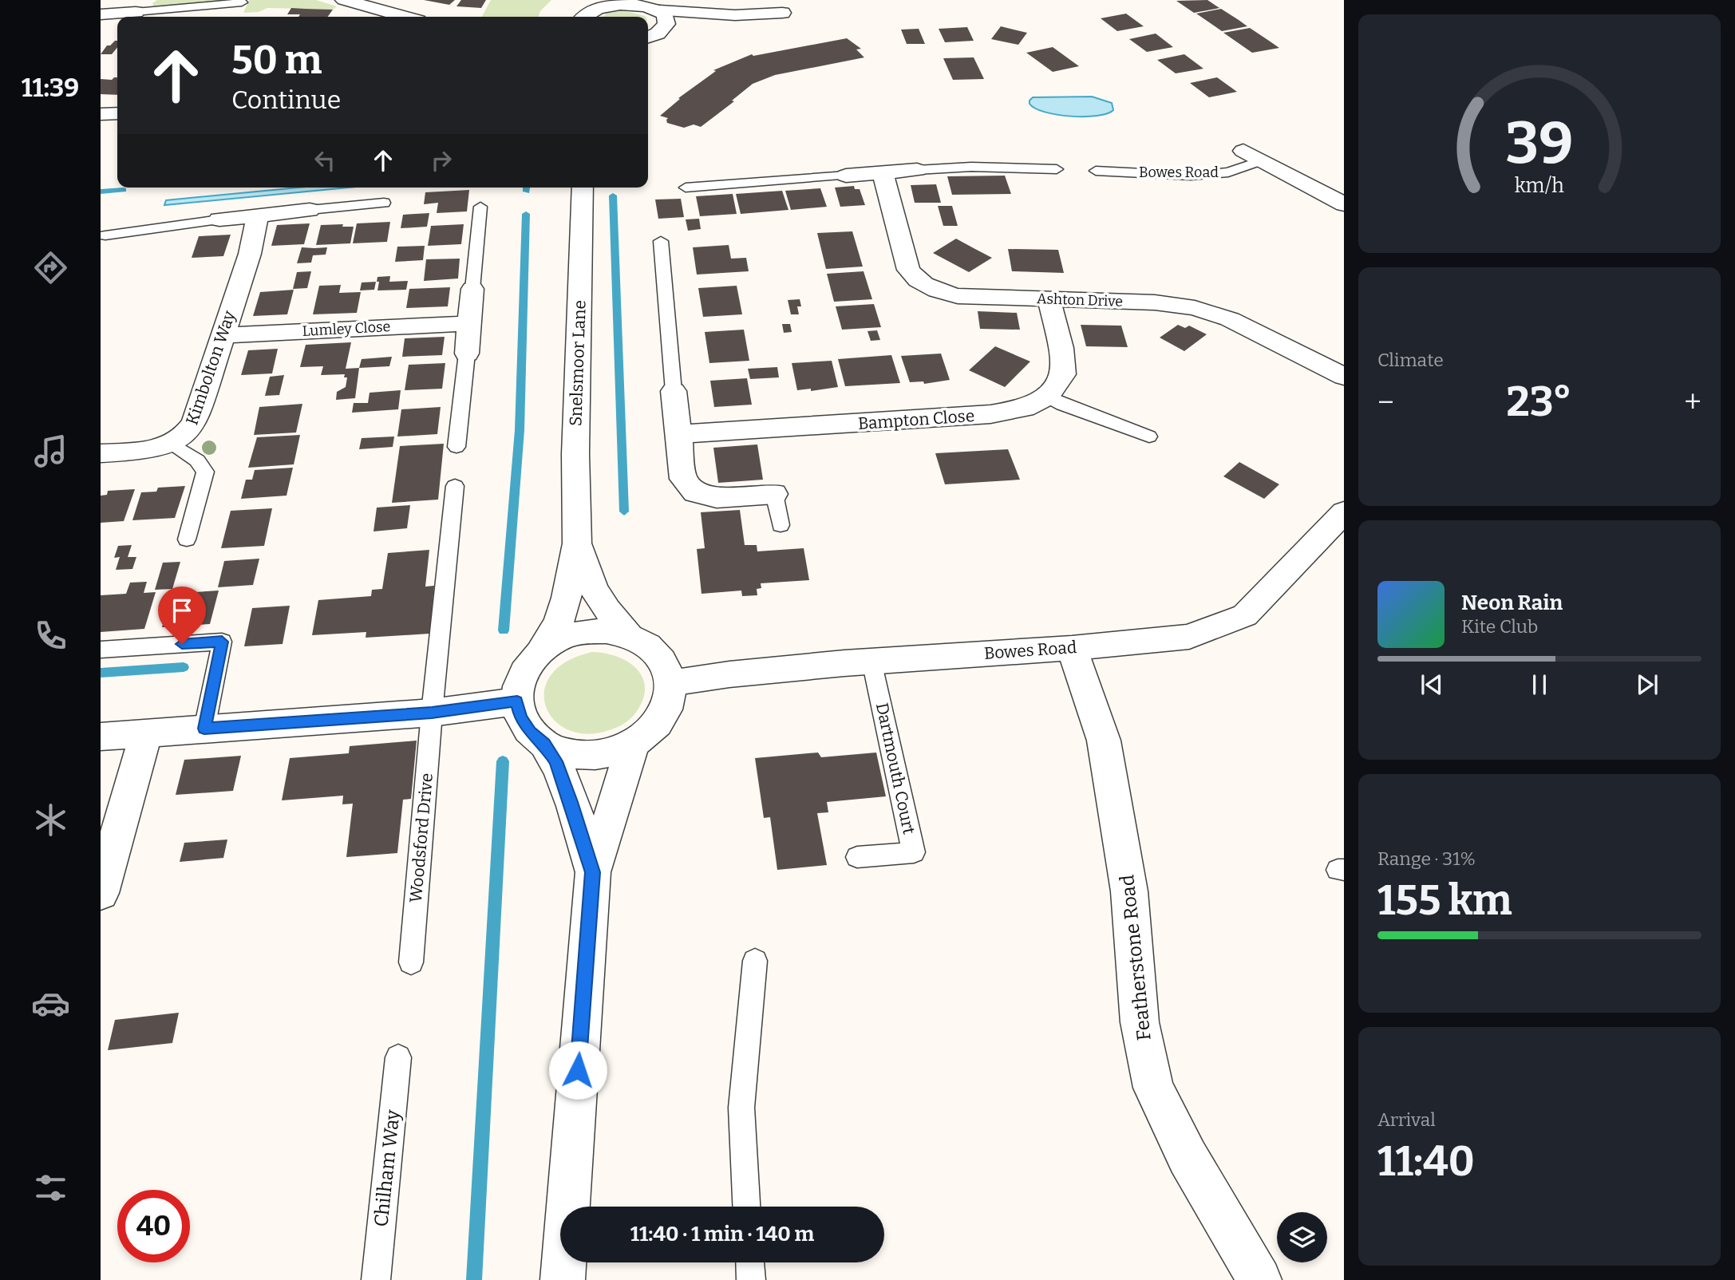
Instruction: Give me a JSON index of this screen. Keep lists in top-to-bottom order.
{
  "streets": {
    "street": [
      "Bowes Road",
      "Ashton Drive",
      "Lumley Close",
      "Snelsmoor Lane",
      "Kimbolton Way",
      "Bampton Close",
      "Featherstone Road"
    ],
    "lane": ["Dartmouth Court", "Woodsford Drive", "Chilham Way"]
  },
  "crossings": [
    ["Bowes Road", "Snelsmoor Lane"],
    ["Bowes Road", "Dartmouth Court"],
    ["Bowes Road", "Featherstone Road"],
    ["Ashton Drive", "Bampton Close"],
    ["Lumley Close", "Kimbolton Way"]
  ],
  "page": {
    "tabs": "11:39",
    "turn": ["50 m", "Continue"],
    "tile": [
      "Climate",
      ["Range · 31%", "155 km"],
      ["Arrival", "11:40"]
    ],
    "heat": ["−", "23°", "+"],
    "song": ["Neon Rain", "Kite Club"],
    "limit": "40",
    "trip": "11:40 · 1 min · 140 m",
    "gauge": ["39", "km/h"]
  }
}
